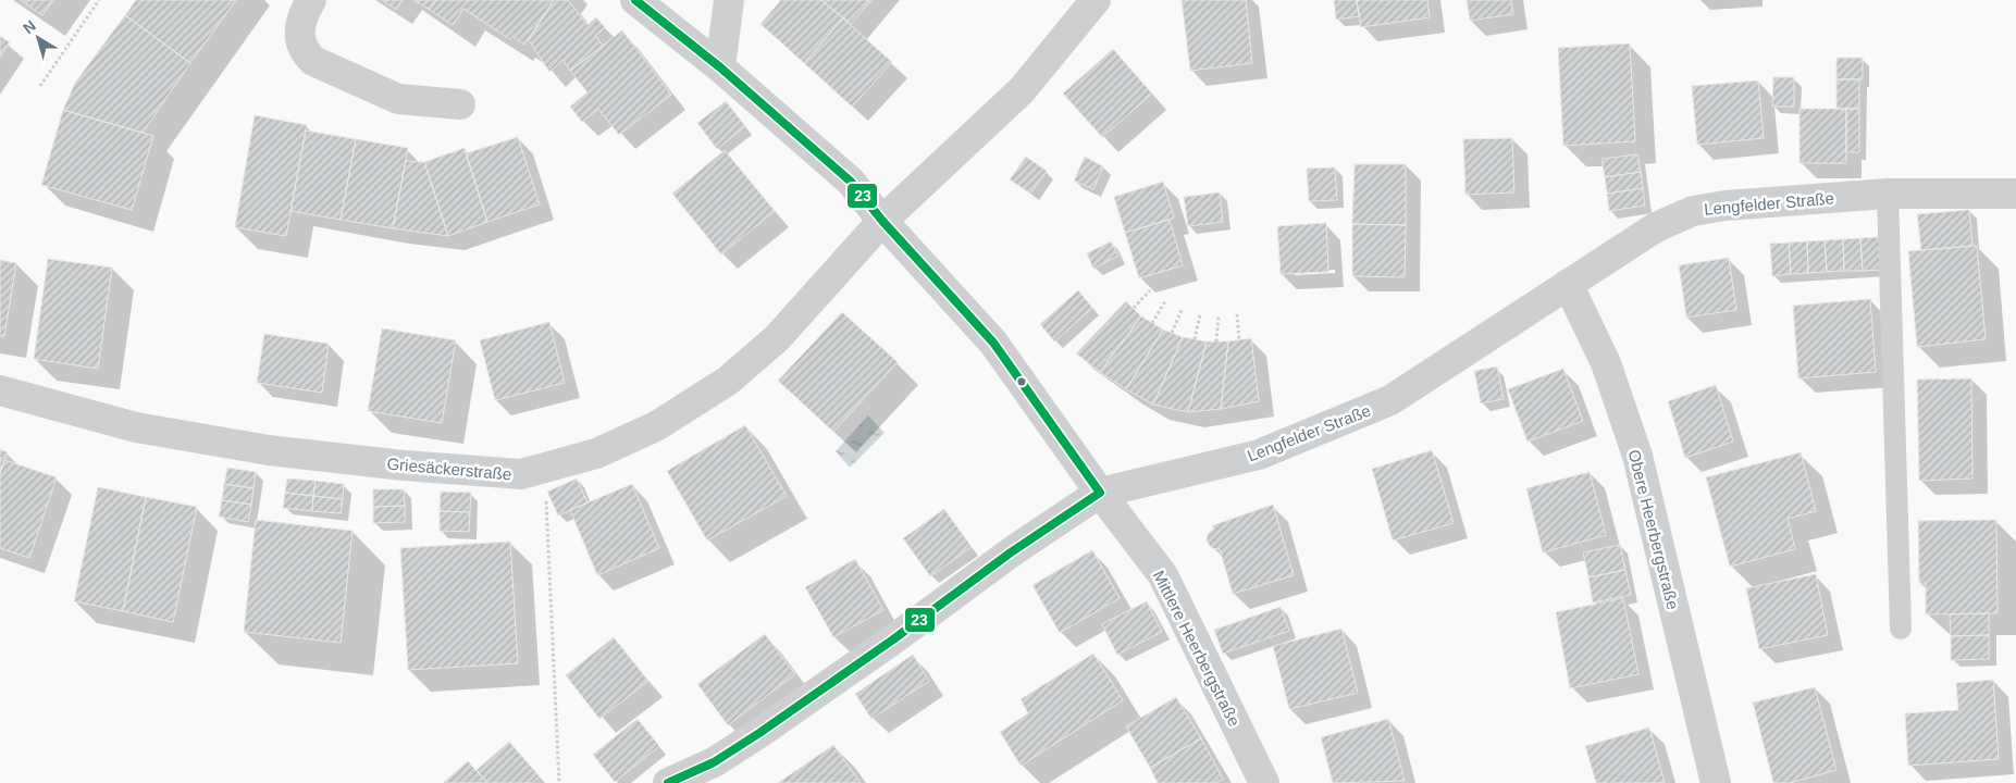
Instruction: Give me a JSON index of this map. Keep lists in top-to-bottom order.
{
  "streets": {
    "street": [
      "Lengfelder Straße",
      "Griesäckerstraße",
      "Obere Heerbergstraße",
      "Mittlere Heerbergstraße"
    ]
  },
  "crossings": [
    ["Lengfelder Straße", "Obere Heerbergstraße"],
    ["Lengfelder Straße", "Mittlere Heerbergstraße"],
    ["Griesäckerstraße", "Mittlere Heerbergstraße"]
  ],
  "lines": ["transit line 23"],
  "north": "top left"
}
